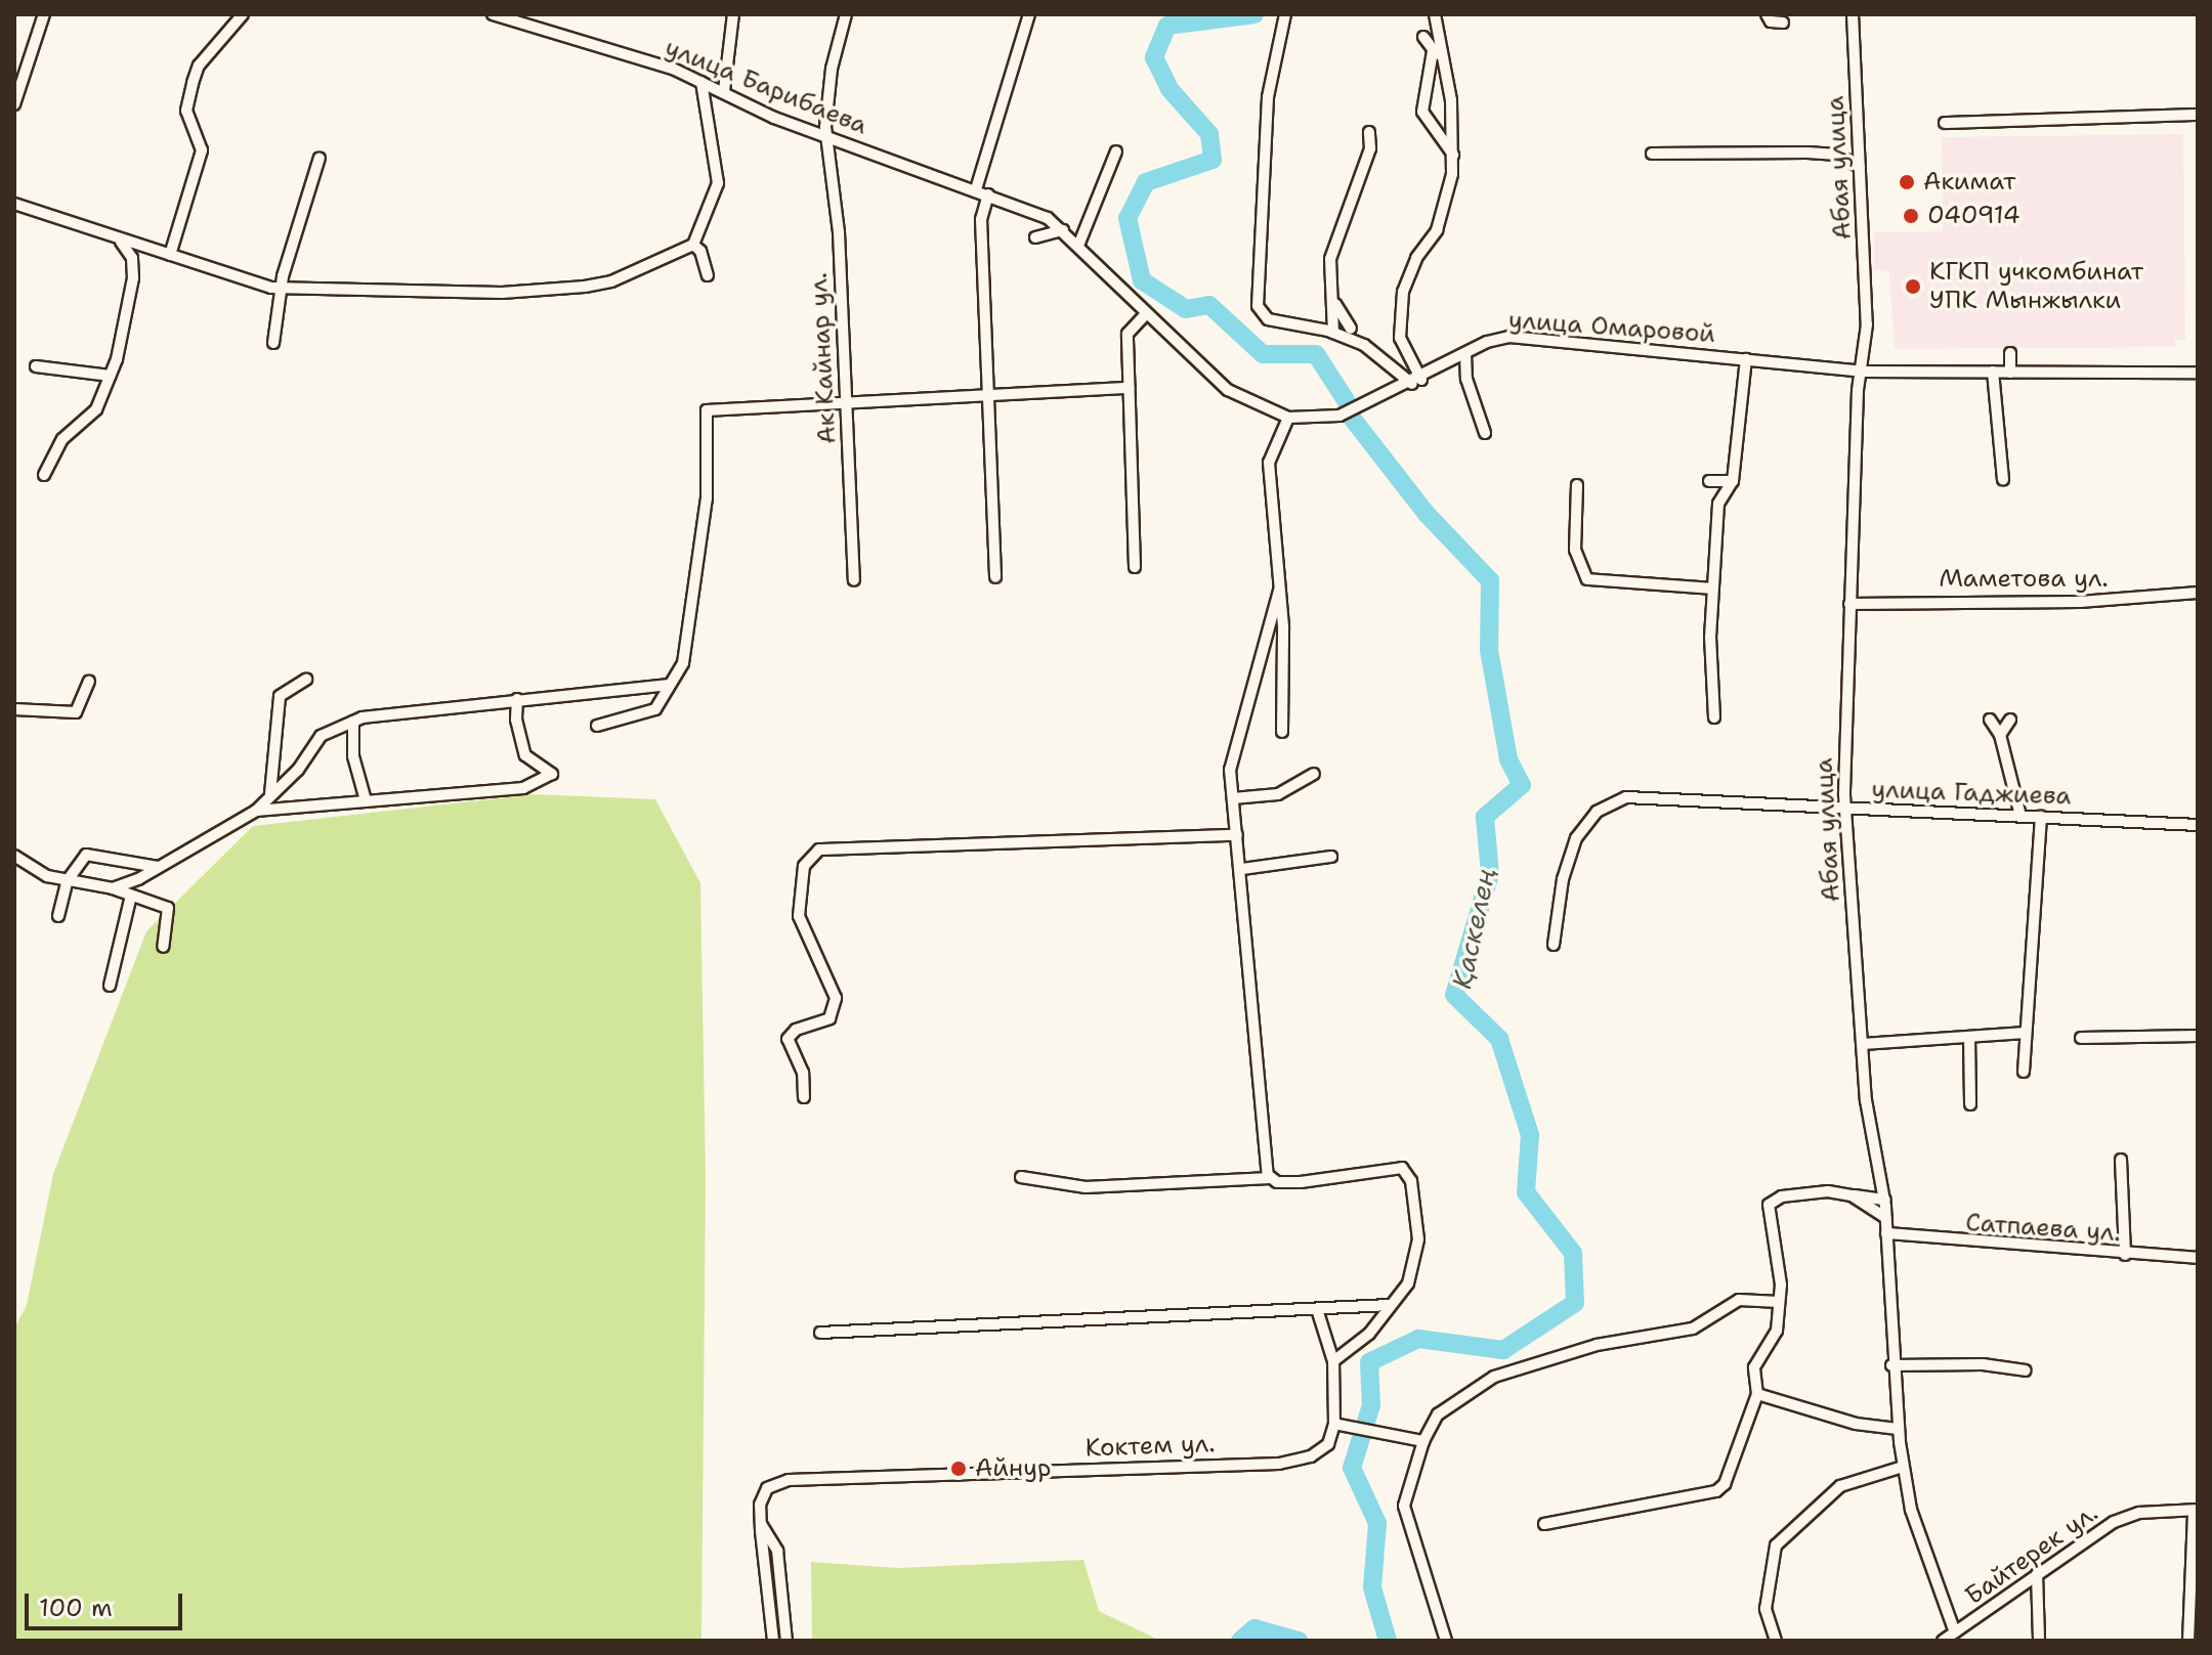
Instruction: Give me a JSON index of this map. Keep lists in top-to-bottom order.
{
  "streets": {
    "street": [
      "улица Барибаева",
      "Абая улица",
      "улица Омаровой",
      "Ак Кайнар ул.",
      "Маметова ул.",
      "улица Гаджиева",
      "Сатпаева ул.",
      "Коктем ул.",
      "Байтерек ул."
    ]
  },
  "crossings": [
    ["улица Барибаева", "улица Омаровой"],
    ["улица Барибаева", "Ак Кайнар ул."],
    ["Абая улица", "улица Омаровой"],
    ["Абая улица", "Маметова ул."],
    ["Абая улица", "улица Гаджиева"],
    ["Абая улица", "Сатпаева ул."],
    ["Абая улица", "Байтерек ул."]
  ],
  "water": ["Қаскелең"],
  "places": [
    "Акимат",
    "040914",
    "КГКП учкомбинат УПК Мынжылки",
    "Айнур"
  ],
  "scale_bar": "100 m"
}
